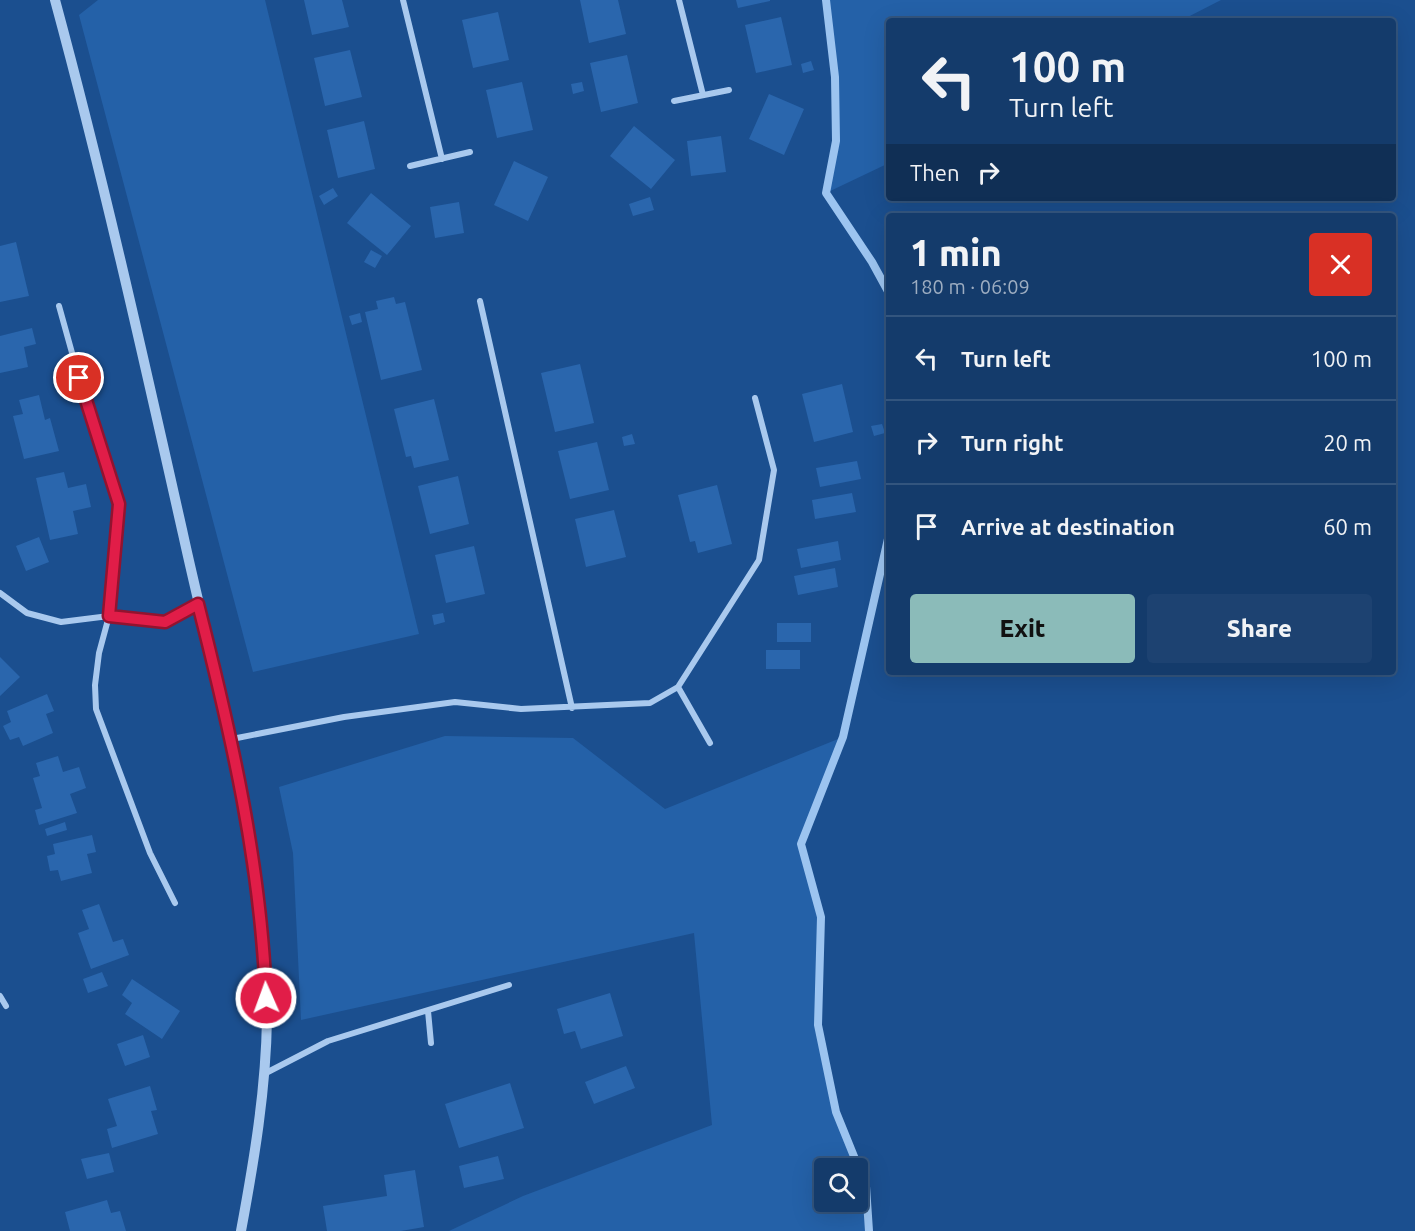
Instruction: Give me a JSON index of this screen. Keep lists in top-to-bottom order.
{
  "page": {
    "turn": ["100 m", "Turn left"],
    "then": "Then",
    "heading": ["1 min", "180 m · 06:09"],
    "list": [
      {
        "name": "Turn left",
        "value": "100 m"
      },
      {
        "name": "Turn right",
        "value": "20 m"
      },
      {
        "name": "Arrive at destination",
        "value": "60 m"
      }
    ],
    "buttons": ["Exit", "Share"]
  }
}
